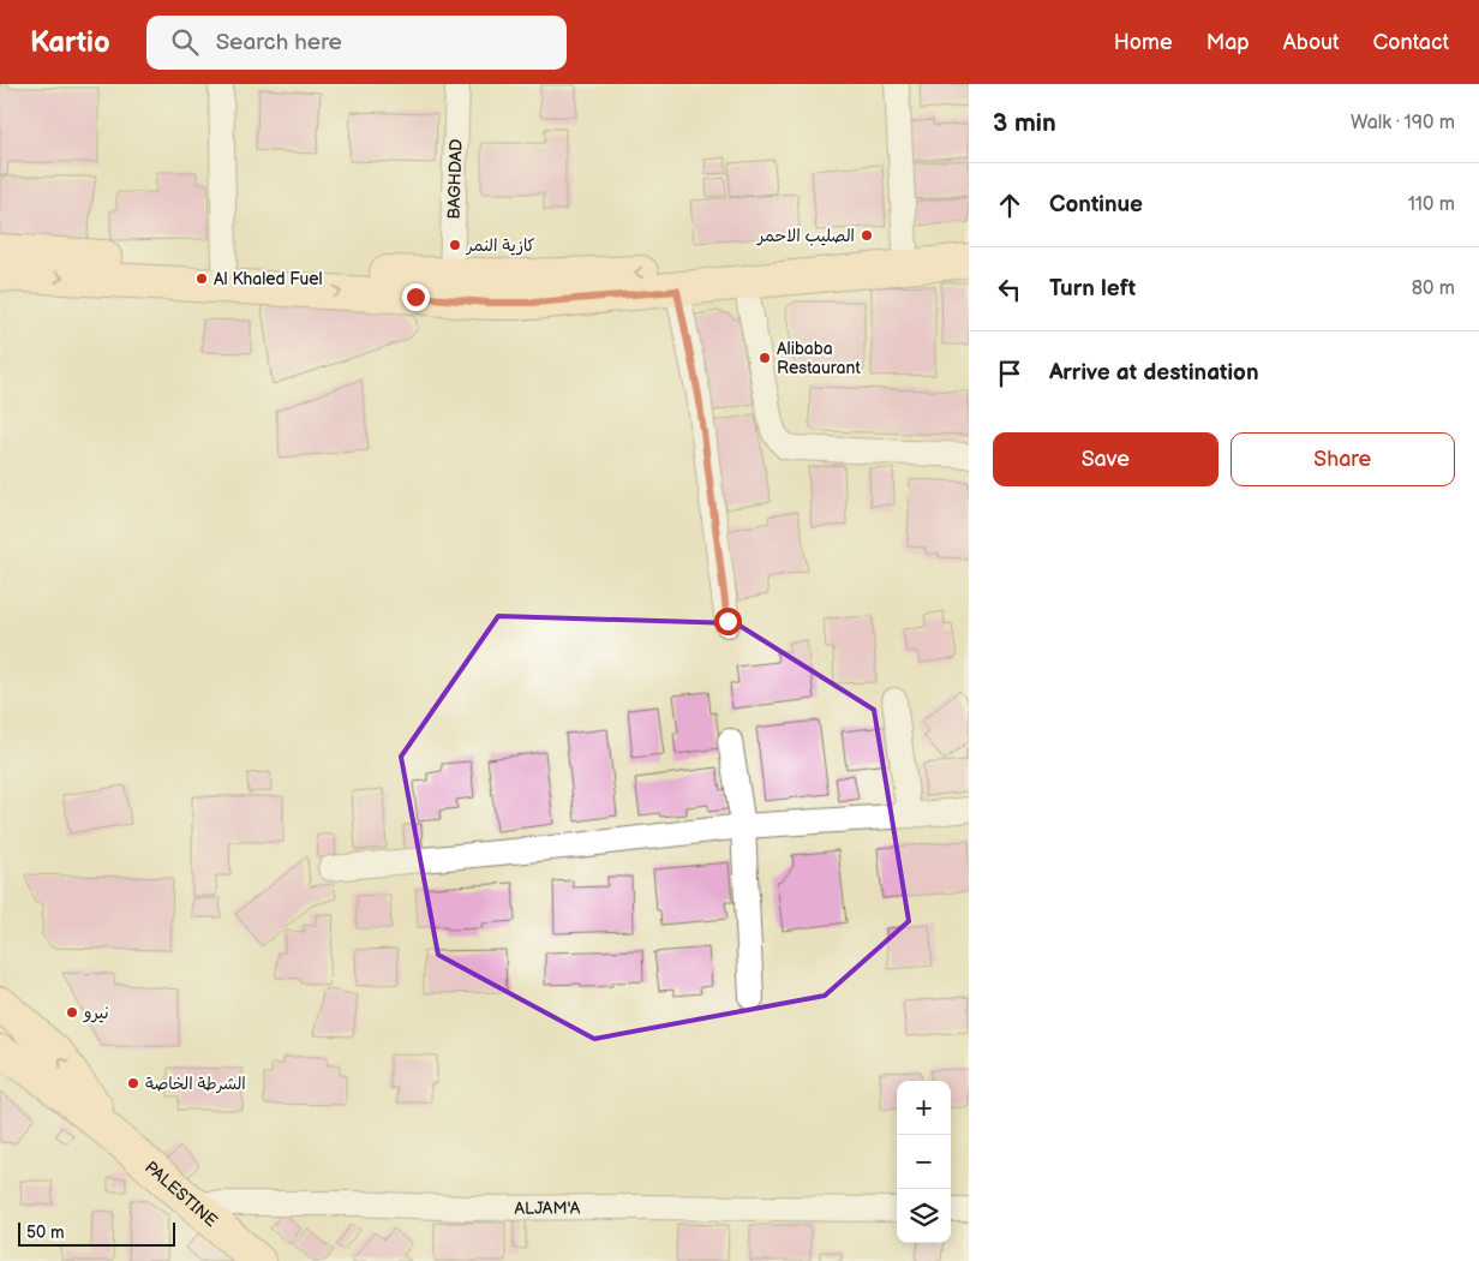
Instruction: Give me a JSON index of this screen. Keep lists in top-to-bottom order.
{
  "streets": {
    "street": ["BAGHDAD", "PALESTINE", "ALJAM'A"]
  },
  "crossings": [
    ["PALESTINE", "ALJAM'A"]
  ],
  "places": [
    "الصليب الاحمر",
    "كازية النمر",
    "Al Khaled Fuel",
    "Alibaba Restaurant",
    "نيرو",
    "الشرطة الخاصة"
  ],
  "scale_bar": "50 m",
  "page": {
    "header": "Kartio",
    "search": "Search here",
    "nav": [
      "Home",
      "Map",
      "About",
      "Contact"
    ],
    "heading": ["3 min", "Walk · 190 m"],
    "list": [
      ["Continue", "110 m"],
      ["Turn left", "80 m"],
      "Arrive at destination"
    ],
    "buttons": ["Save", "Share"],
    "map_buttons": ["+", "−"],
    "scale": "50 m"
  }
}
